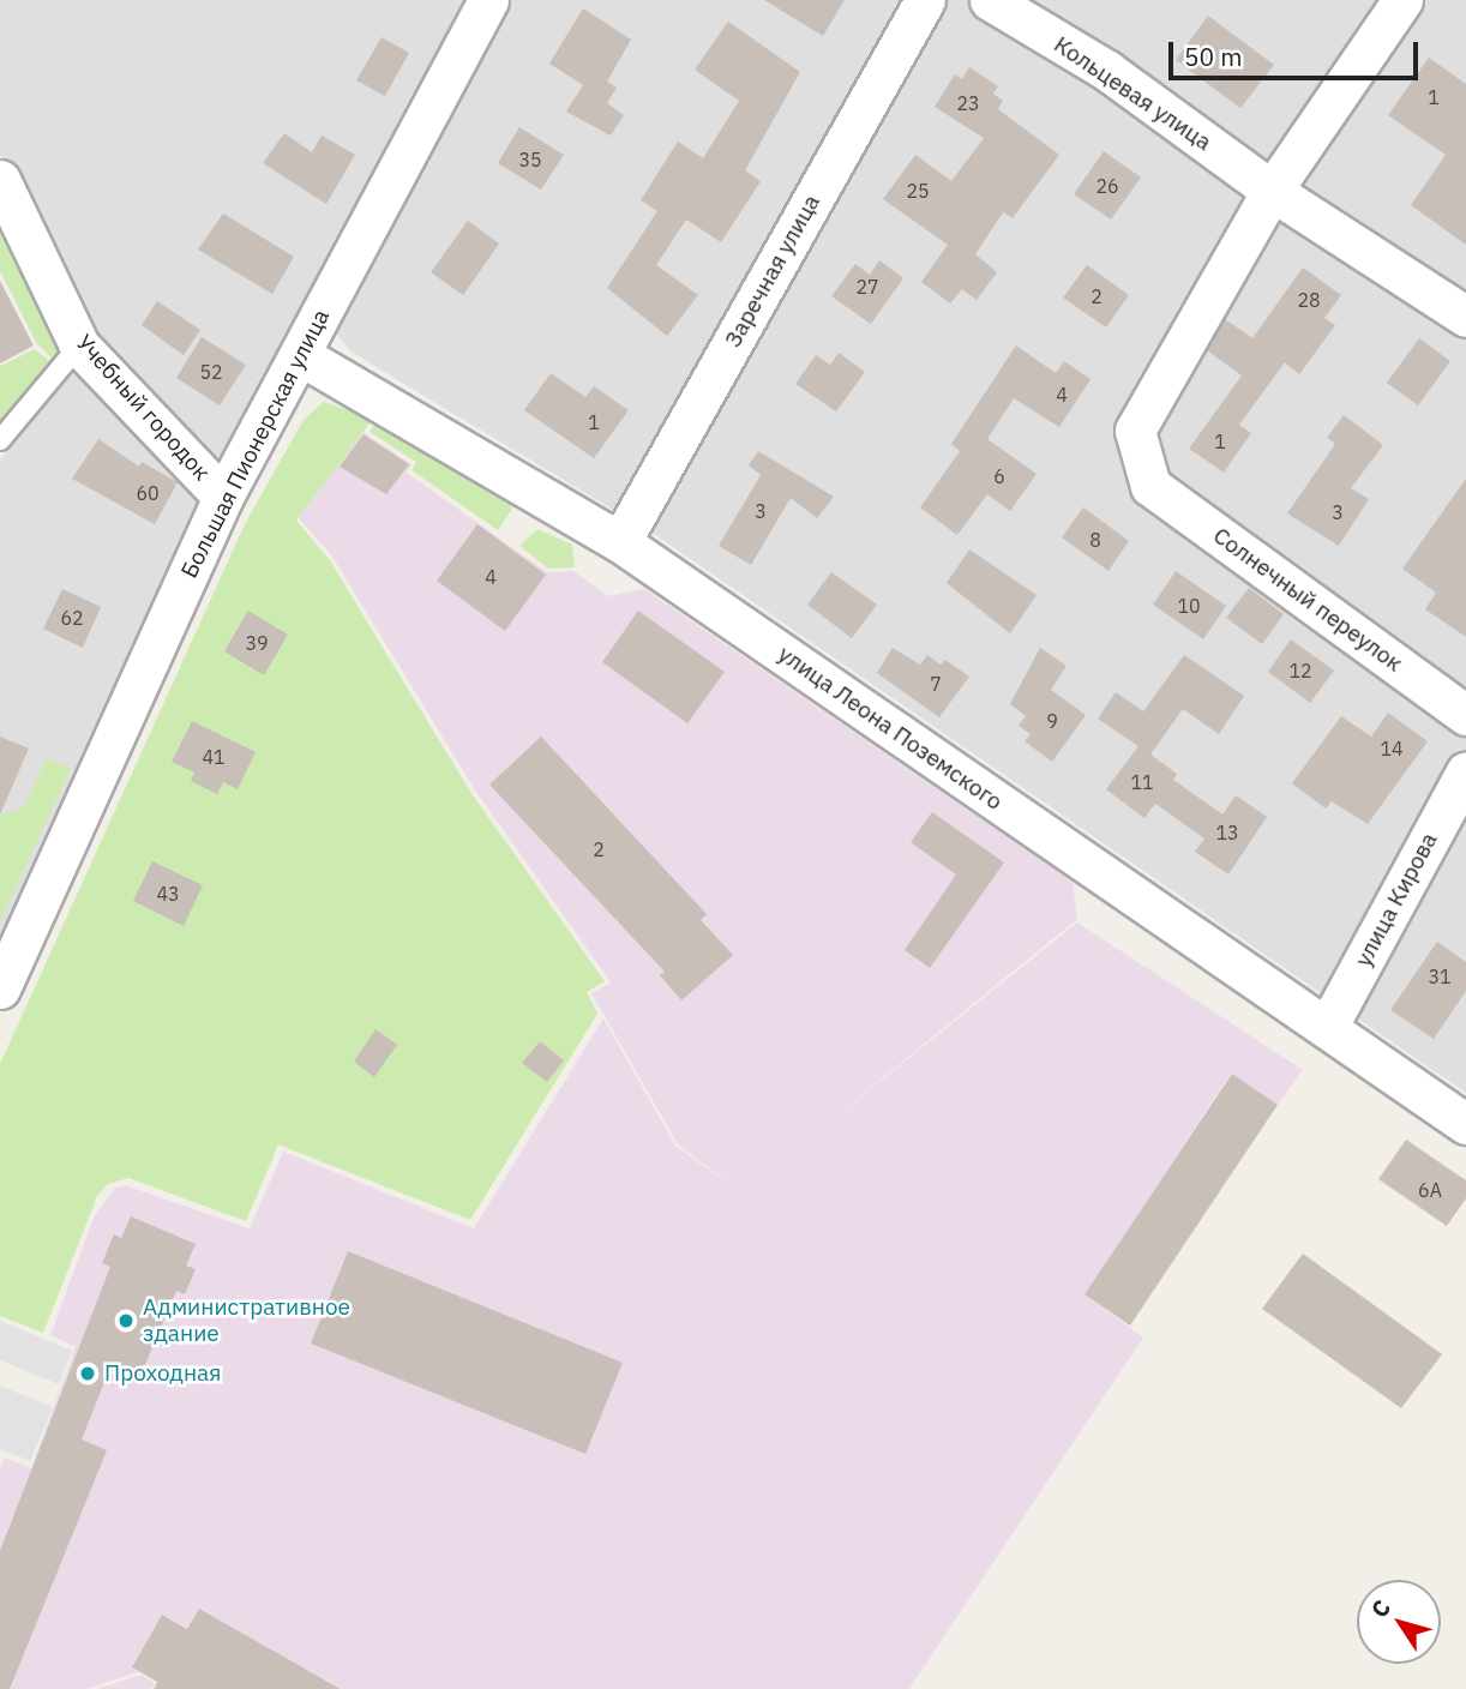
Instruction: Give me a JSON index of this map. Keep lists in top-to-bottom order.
{
  "streets": {
    "street": [
      "Кольцевая улица",
      "Заречная улица",
      "Учебный городок",
      "Большая Пионерская улица",
      "Солнечный переулок",
      "улица Леона Поземского",
      "улица Кирова"
    ]
  },
  "crossings": [
    ["Кольцевая улица", "Солнечный переулок"],
    ["Заречная улица", "улица Леона Поземского"],
    ["Учебный городок", "Большая Пионерская улица"],
    ["Большая Пионерская улица", "улица Леона Поземского"],
    ["улица Леона Поземского", "улица Кирова"]
  ],
  "places": ["Административное здание", "Проходная"],
  "house_numbers": [
    "1",
    "23",
    "35",
    "26",
    "25",
    "27",
    "2",
    "28",
    "52",
    "4",
    "1",
    "1",
    "6",
    "60",
    "3",
    "3",
    "8",
    "4",
    "10",
    "62",
    "39",
    "12",
    "7",
    "9",
    "14",
    "41",
    "11",
    "13",
    "2",
    "43",
    "31",
    "6А"
  ],
  "scale_bar": "50 m",
  "north": "top left"
}
